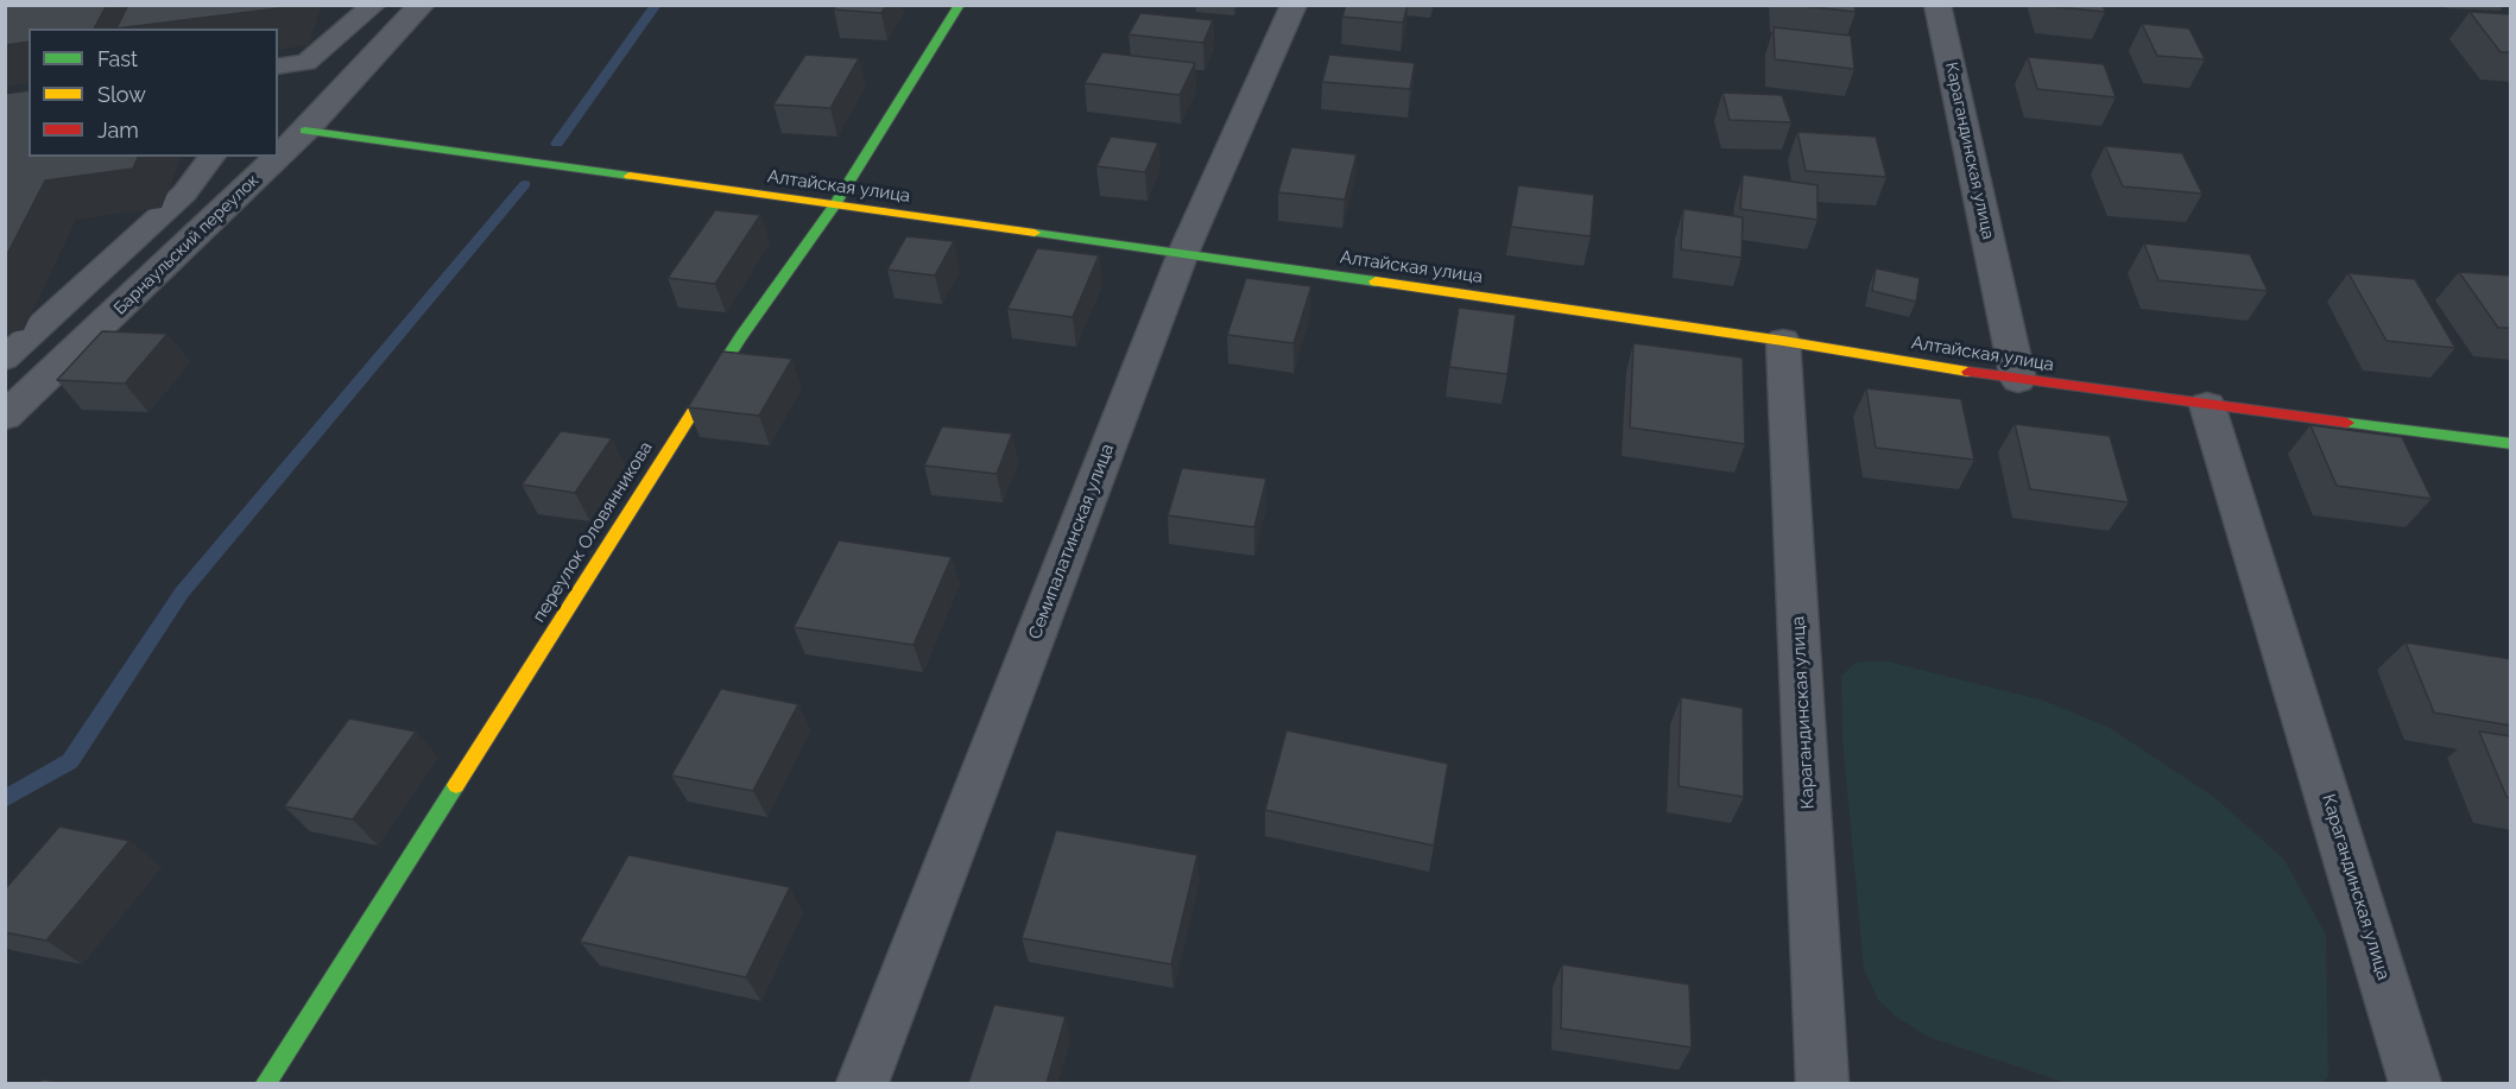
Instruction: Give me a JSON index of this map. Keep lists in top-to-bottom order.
{
  "streets": {
    "street": [
      "Карагандинская улица",
      "Алтайская улица",
      "Барнаульский переулок",
      "переулок Оловянникова",
      "Семипалатинская улица"
    ]
  },
  "crossings": [
    ["Карагандинская улица", "Алтайская улица"],
    ["Алтайская улица", "Барнаульский переулок"],
    ["Алтайская улица", "переулок Оловянникова"],
    ["Алтайская улица", "Семипалатинская улица"]
  ],
  "legend": ["Fast", "Slow", "Jam"]
}
